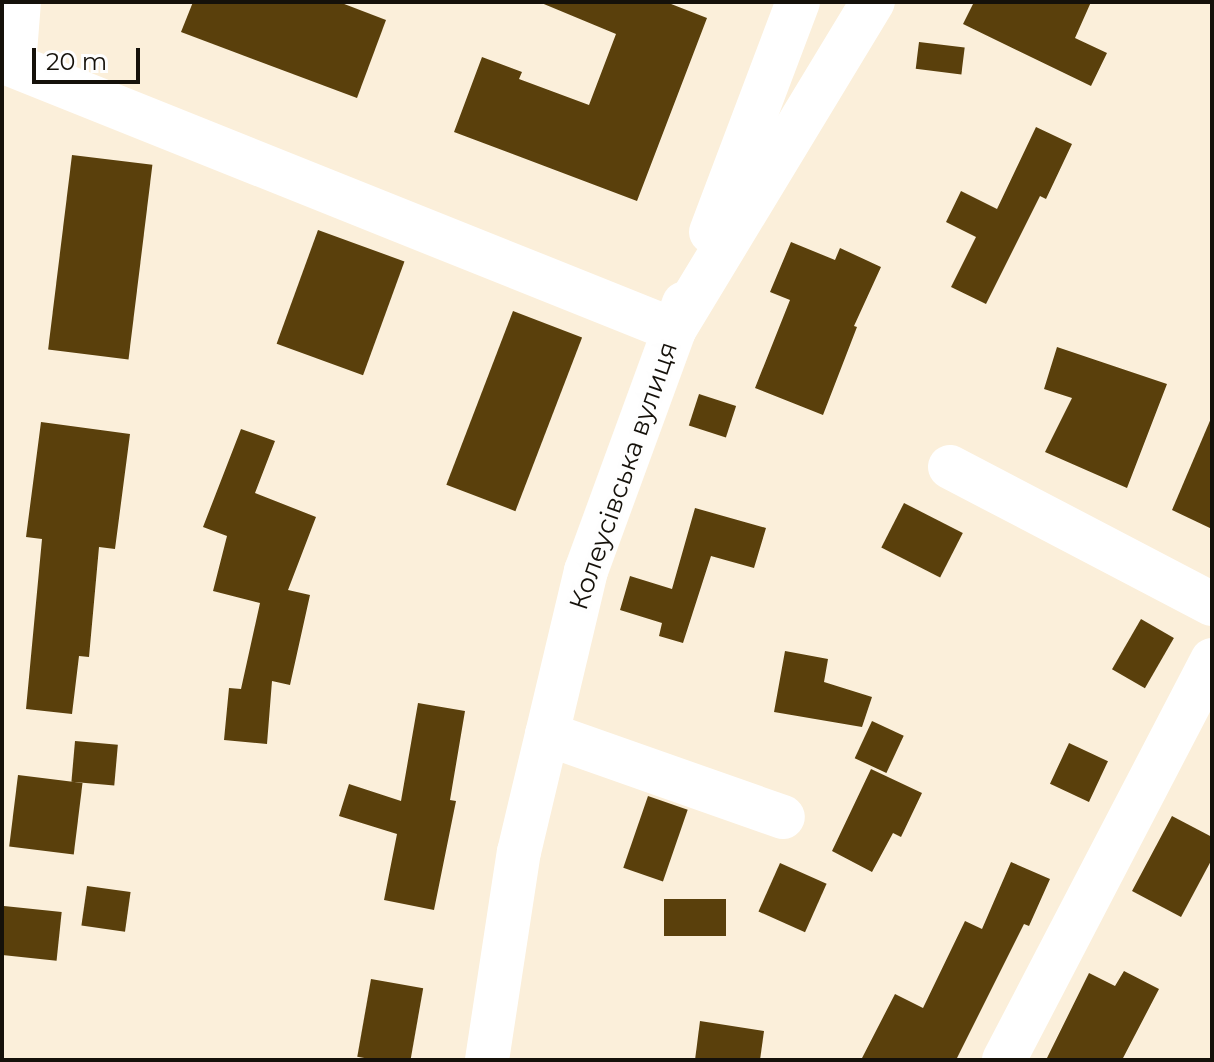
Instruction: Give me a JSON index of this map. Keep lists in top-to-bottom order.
{
  "streets": {
    "street": ["Колеусівська вулиця"]
  },
  "scale_bar": "20 m"
}
